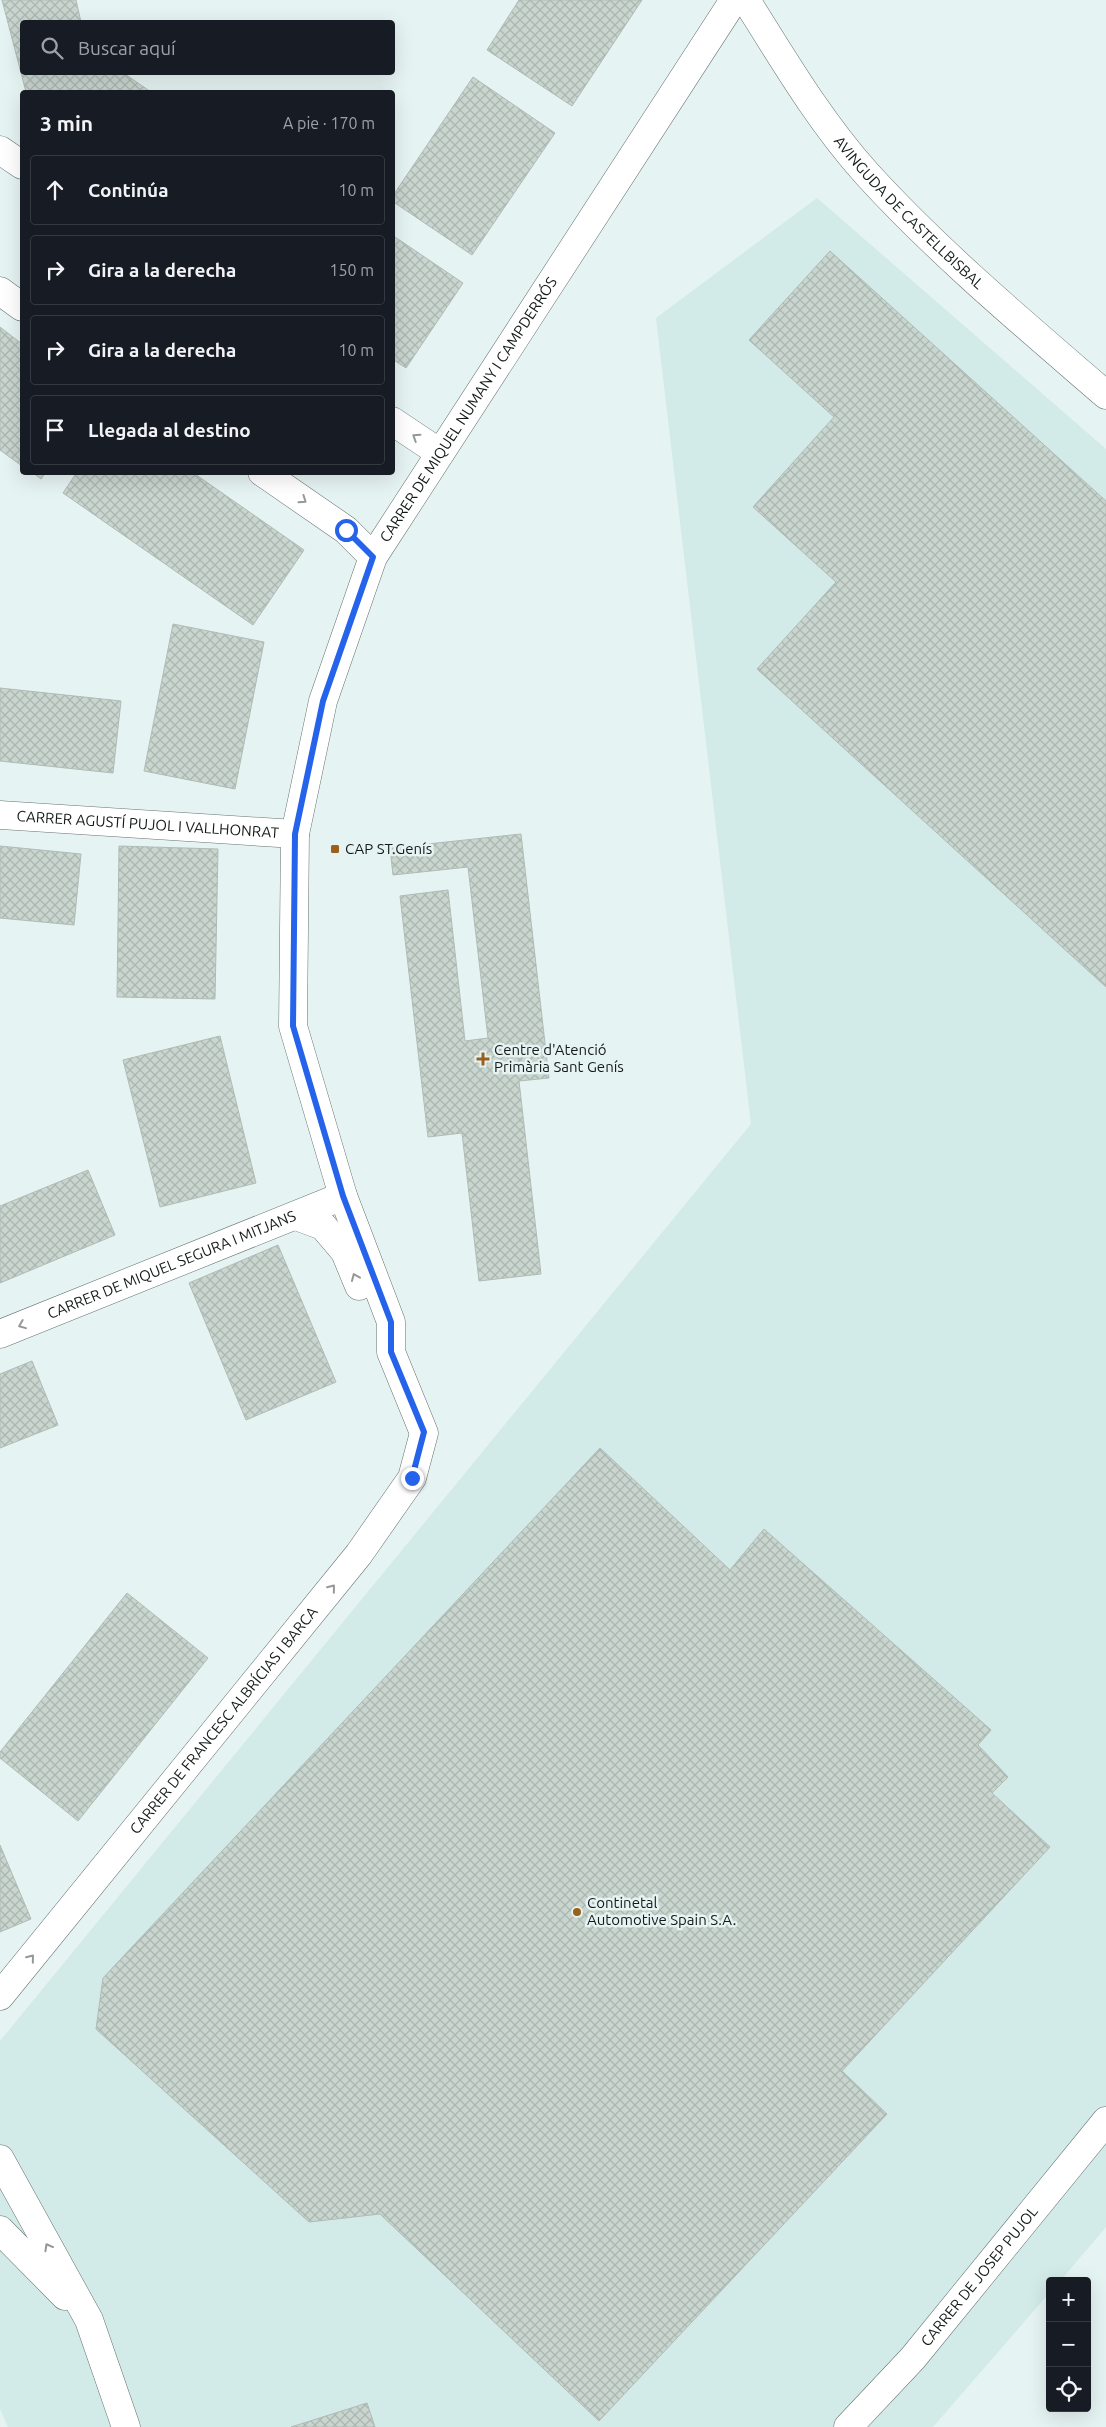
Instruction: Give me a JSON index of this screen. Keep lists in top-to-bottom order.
{
  "streets": {
    "street": [
      "AVINGUDA DE CASTELLBISBAL",
      "CARRER DE MIQUEL NUMANY I CAMPDERRÓS",
      "CARRER AGUSTÍ PUJOL I VALLHONRAT",
      "CARRER DE MIQUEL SEGURA I MITJANS",
      "CARRER DE FRANCESC ALBRÍCIAS I BARCA",
      "CARRER DE JOSEP PUJOL"
    ]
  },
  "crossings": [
    ["CARRER DE MIQUEL NUMANY I CAMPDERRÓS", "CARRER AGUSTÍ PUJOL I VALLHONRAT"],
    ["CARRER DE MIQUEL NUMANY I CAMPDERRÓS", "CARRER DE MIQUEL SEGURA I MITJANS"],
    ["CARRER DE MIQUEL NUMANY I CAMPDERRÓS", "CARRER DE FRANCESC ALBRÍCIAS I BARCA"]
  ],
  "one_way": ["CARRER DE MIQUEL SEGURA I MITJANS", "CARRER DE FRANCESC ALBRÍCIAS I BARCA"],
  "places": {
    "transit": ["CAP ST.Genís"],
    "health": ["Centre d'Atenció Primària Sant Genís"],
    "other": ["Continetal Automotive Spain S.A."]
  },
  "page": {
    "search": "Buscar aquí",
    "heading": ["3 min", "A pie · 170 m"],
    "list": [
      ["Continúa", "10 m"],
      ["Gira a la derecha", "150 m"],
      ["Gira a la derecha", "10 m"],
      "Llegada al destino"
    ],
    "map_buttons": ["+", "−"]
  }
}
